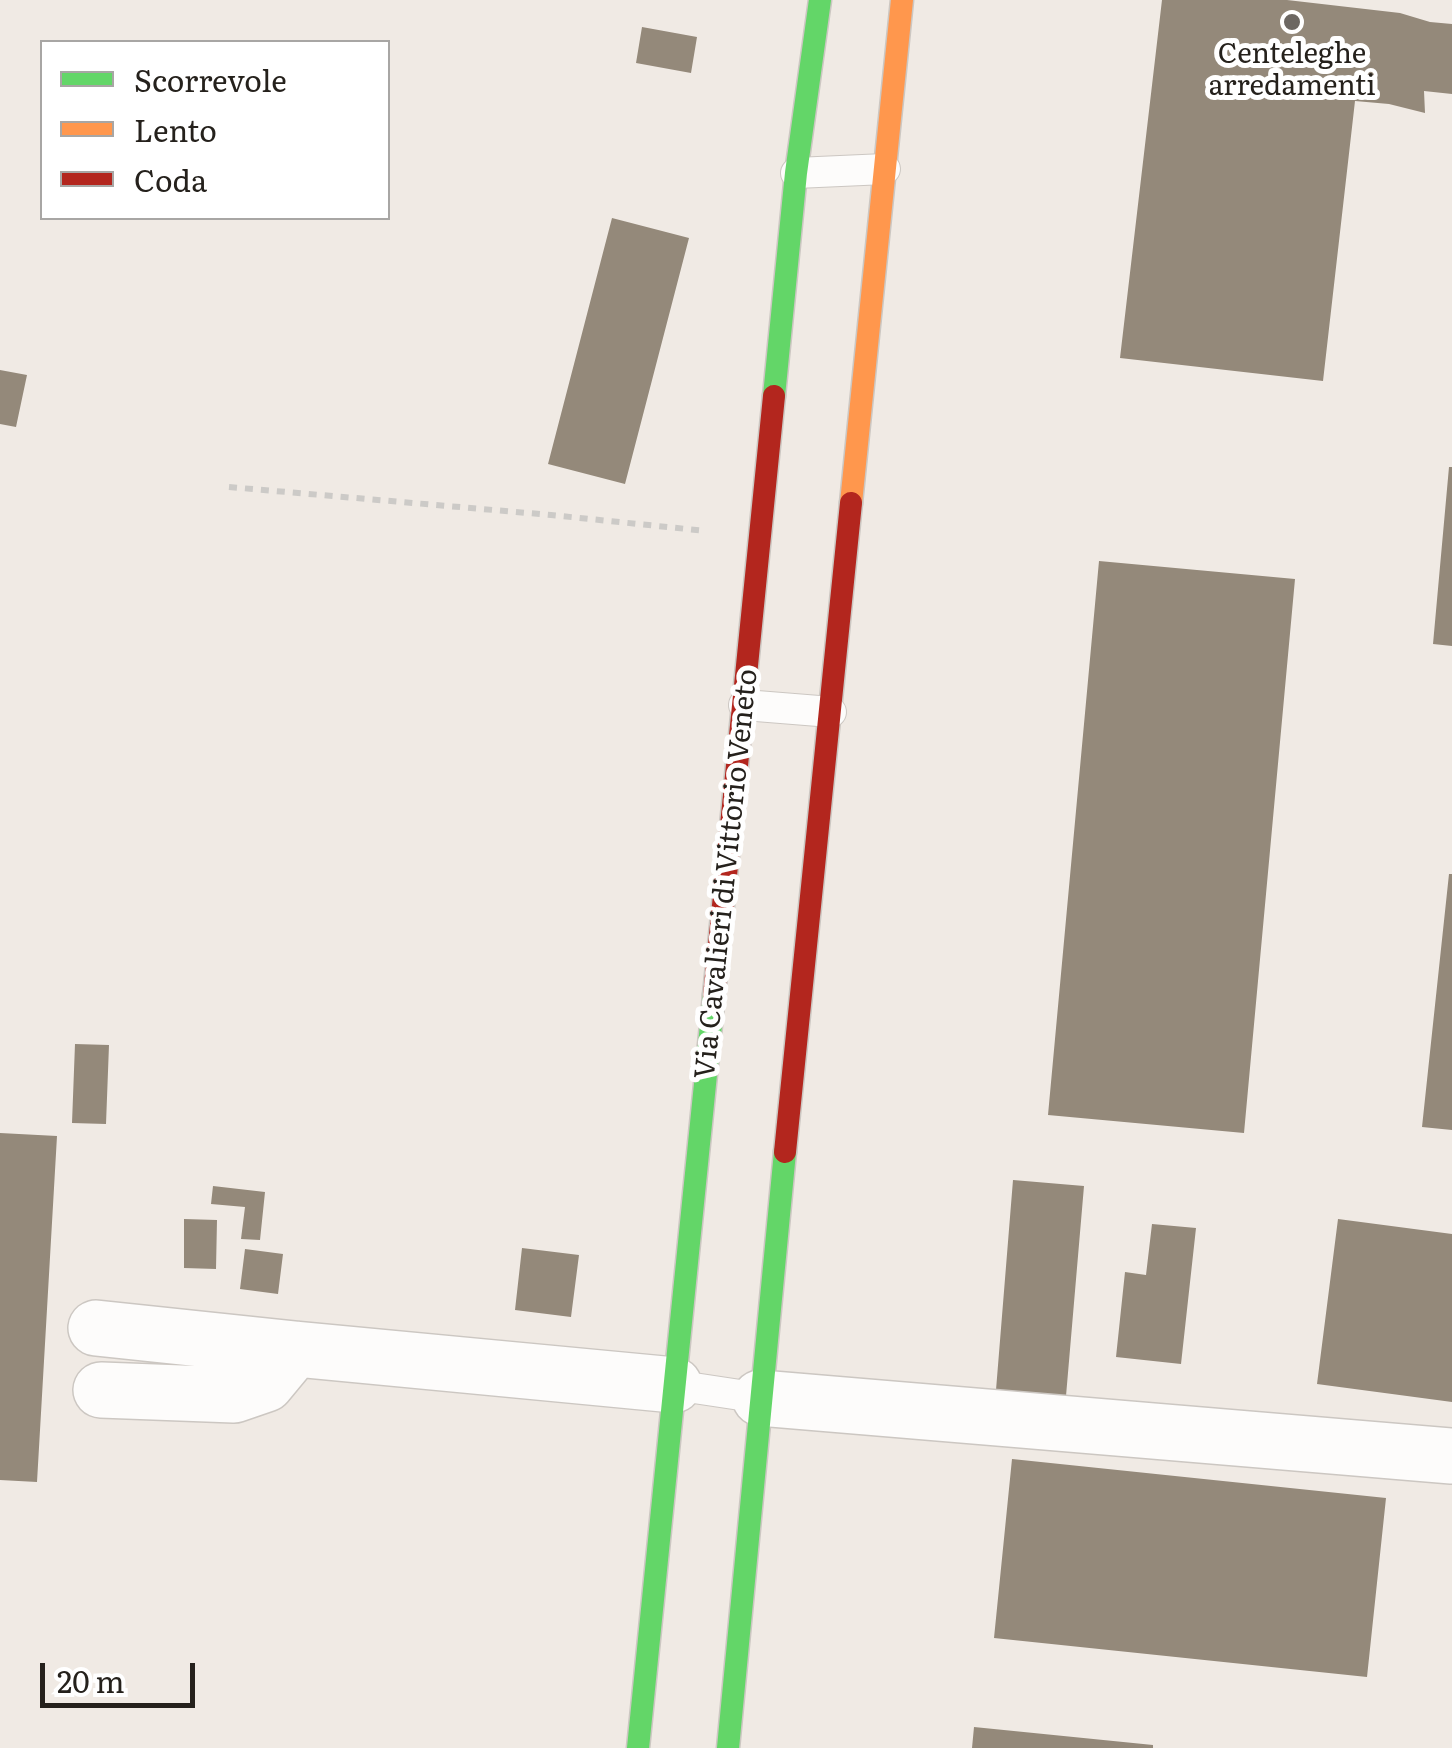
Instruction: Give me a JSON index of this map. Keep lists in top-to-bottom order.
{
  "streets": {
    "street": ["Via Cavalieri di Vittorio Veneto"]
  },
  "places": ["Centeleghe arredamenti"],
  "legend": ["Scorrevole", "Lento", "Coda"],
  "scale_bar": "20 m"
}
